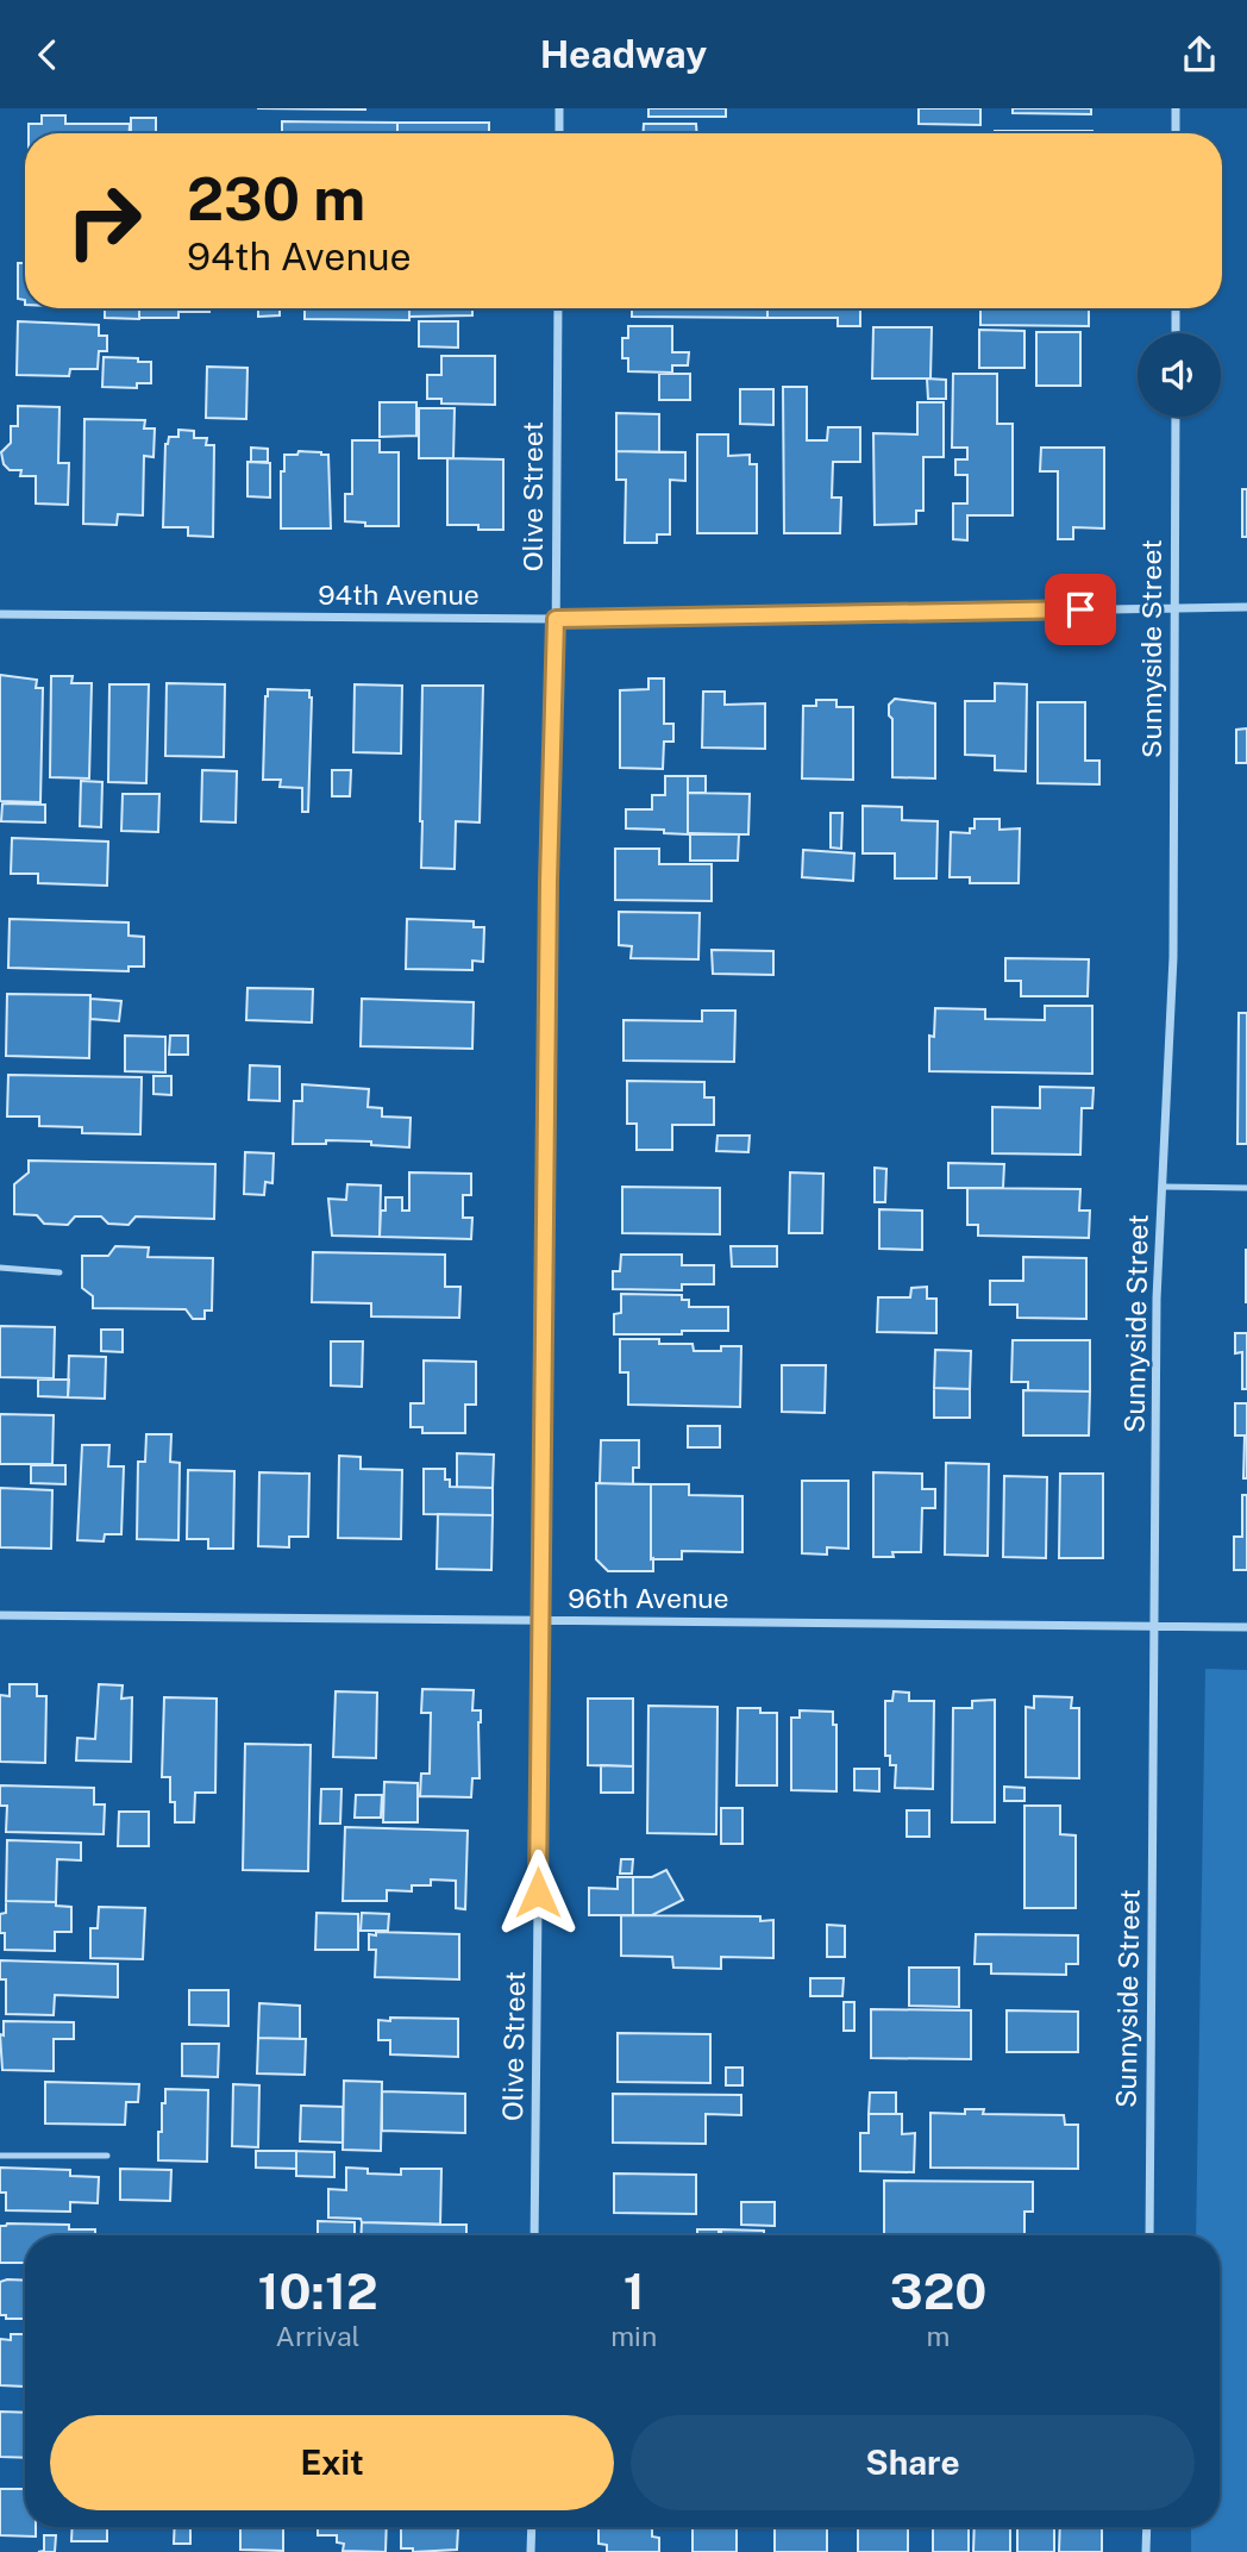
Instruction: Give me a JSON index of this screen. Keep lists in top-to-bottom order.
{
  "streets": {
    "street": [
      "Olive Street",
      "94th Avenue",
      "Sunnyside Street",
      "96th Avenue"
    ]
  },
  "crossings": [
    ["Olive Street", "94th Avenue"],
    ["Olive Street", "96th Avenue"],
    ["94th Avenue", "Sunnyside Street"],
    ["Sunnyside Street", "96th Avenue"]
  ],
  "page": {
    "header": "Headway",
    "turn": ["230 m", "94th Avenue"],
    "eta": [
      "10:12",
      "Arrival",
      "1",
      "min",
      "320",
      "m"
    ],
    "buttons": ["Exit", "Share"]
  }
}
